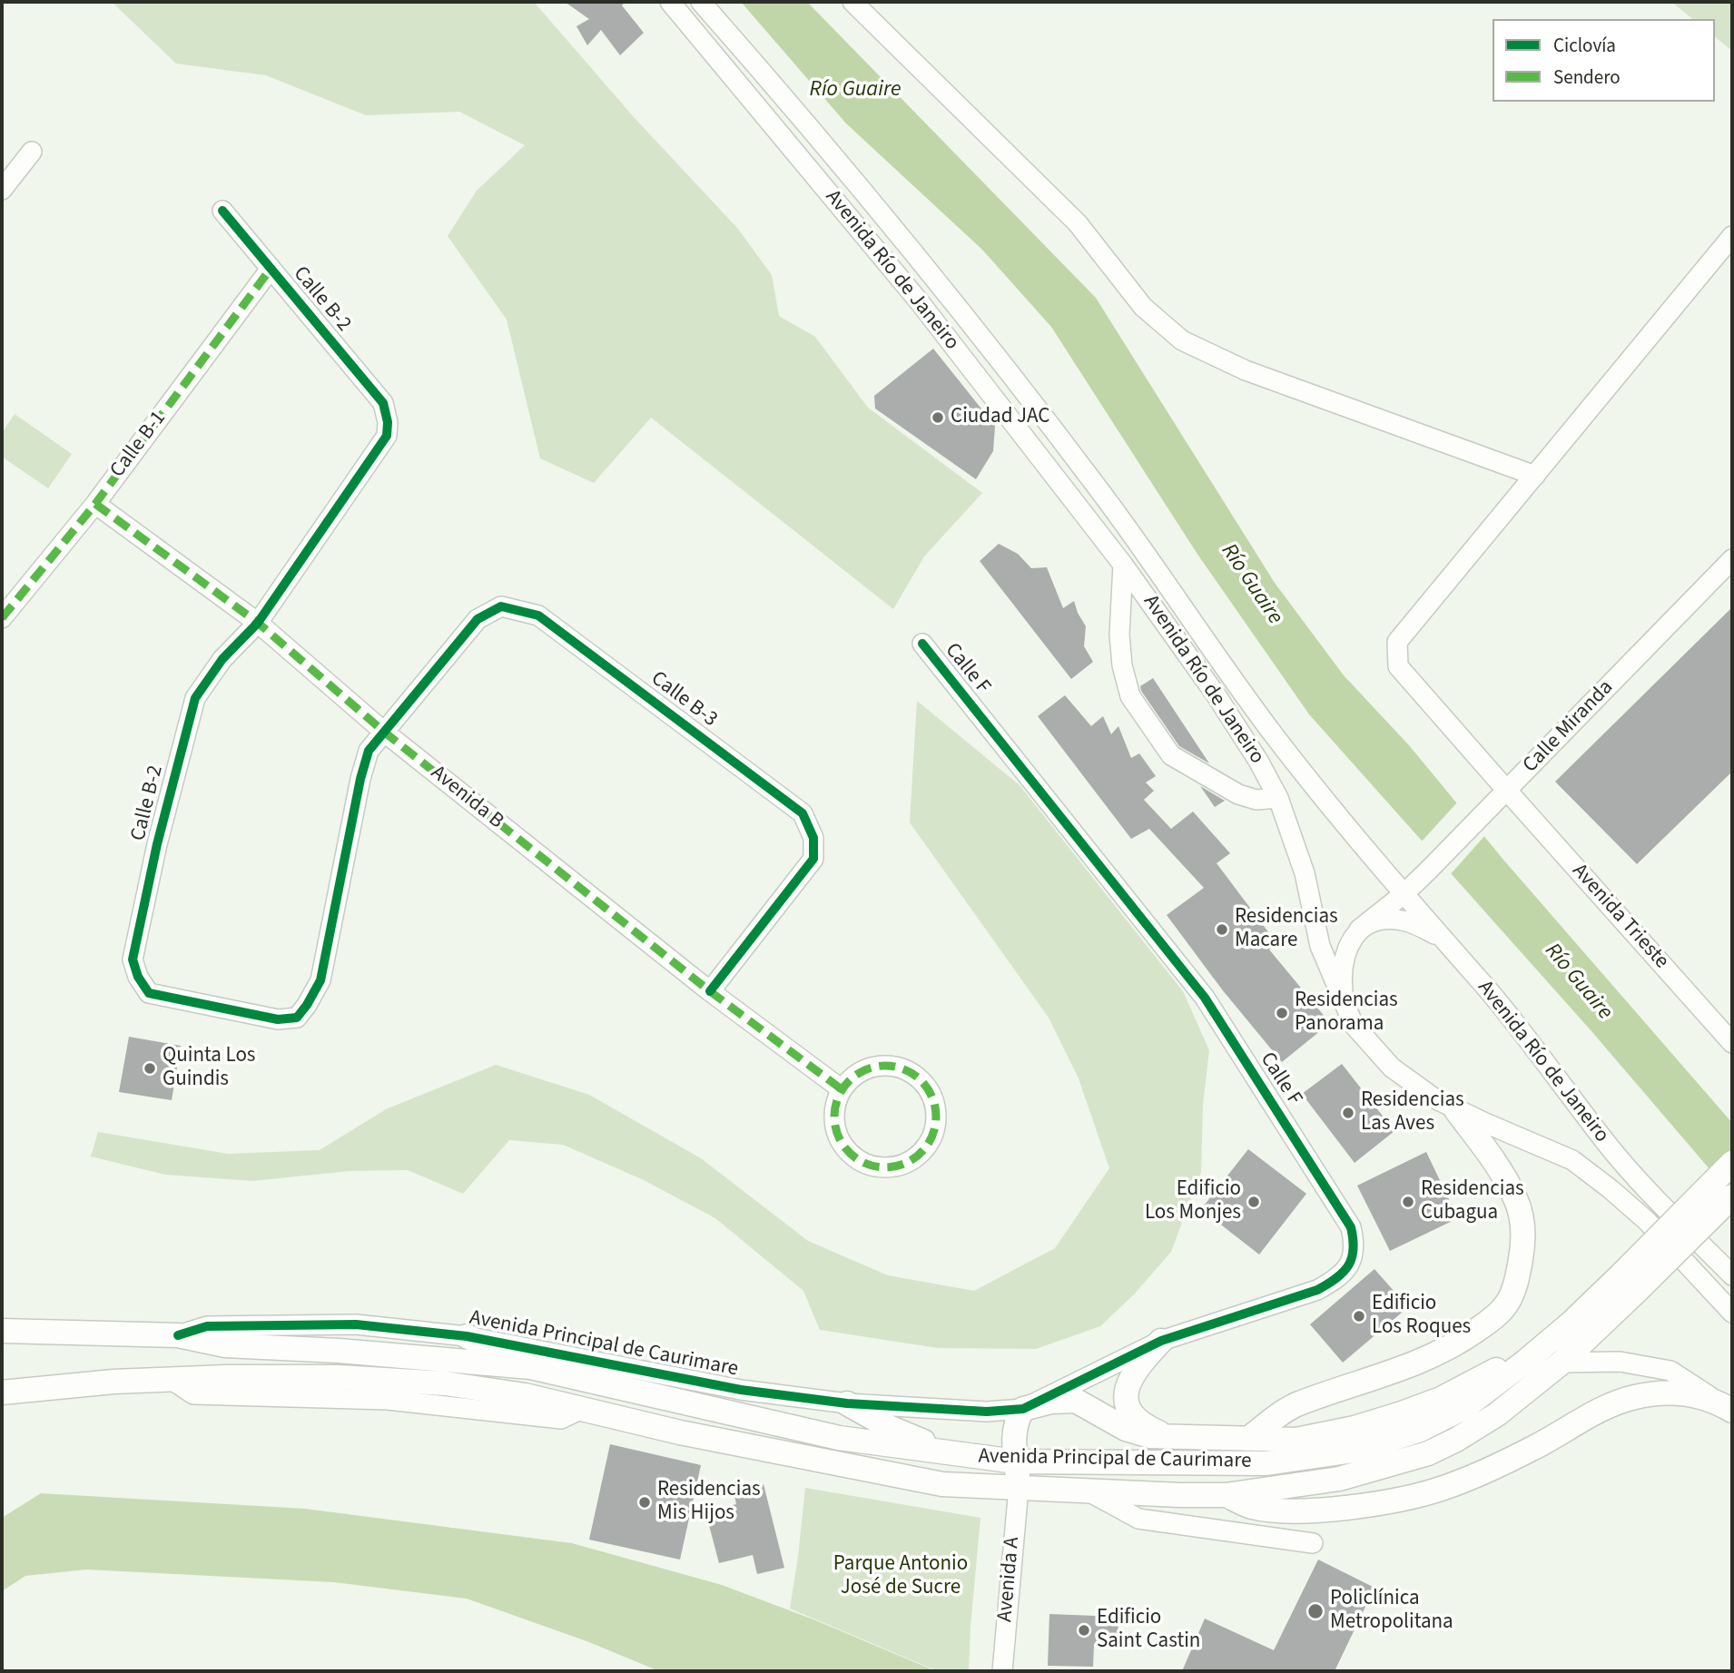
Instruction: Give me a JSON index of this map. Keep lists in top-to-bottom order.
{
  "streets": {
    "main road": ["Avenida Principal de Caurimare"],
    "street": [
      "Avenida Río de Janeiro",
      "Calle B-2",
      "Calle B-1",
      "Calle F",
      "Calle B-3",
      "Calle Miranda",
      "Avenida B",
      "Avenida Trieste",
      "Avenida A"
    ]
  },
  "crossings": [
    ["Avenida Río de Janeiro", "Calle Miranda"],
    ["Calle B-2", "Calle B-1"],
    ["Calle B-2", "Calle B-3"],
    ["Calle B-2", "Avenida B"],
    ["Calle B-1", "Avenida B"],
    ["Calle F", "Avenida Principal de Caurimare"],
    ["Calle B-3", "Avenida B"],
    ["Calle Miranda", "Avenida Trieste"],
    ["Avenida Principal de Caurimare", "Avenida A"]
  ],
  "water": ["Río Guaire"],
  "parks": ["Parque Antonio José de Sucre"],
  "places": [
    "Ciudad JAC",
    "Residencias Macare",
    "Residencias Panorama",
    "Quinta Los Guindis",
    "Residencias Las Aves",
    "Edificio Los Monjes",
    "Residencias Cubagua",
    "Edificio Los Roques",
    "Residencias Mis Hijos",
    "Policlínica Metropolitana",
    "Edificio Saint Castin"
  ],
  "legend": ["Ciclovía", "Sendero"]
}
